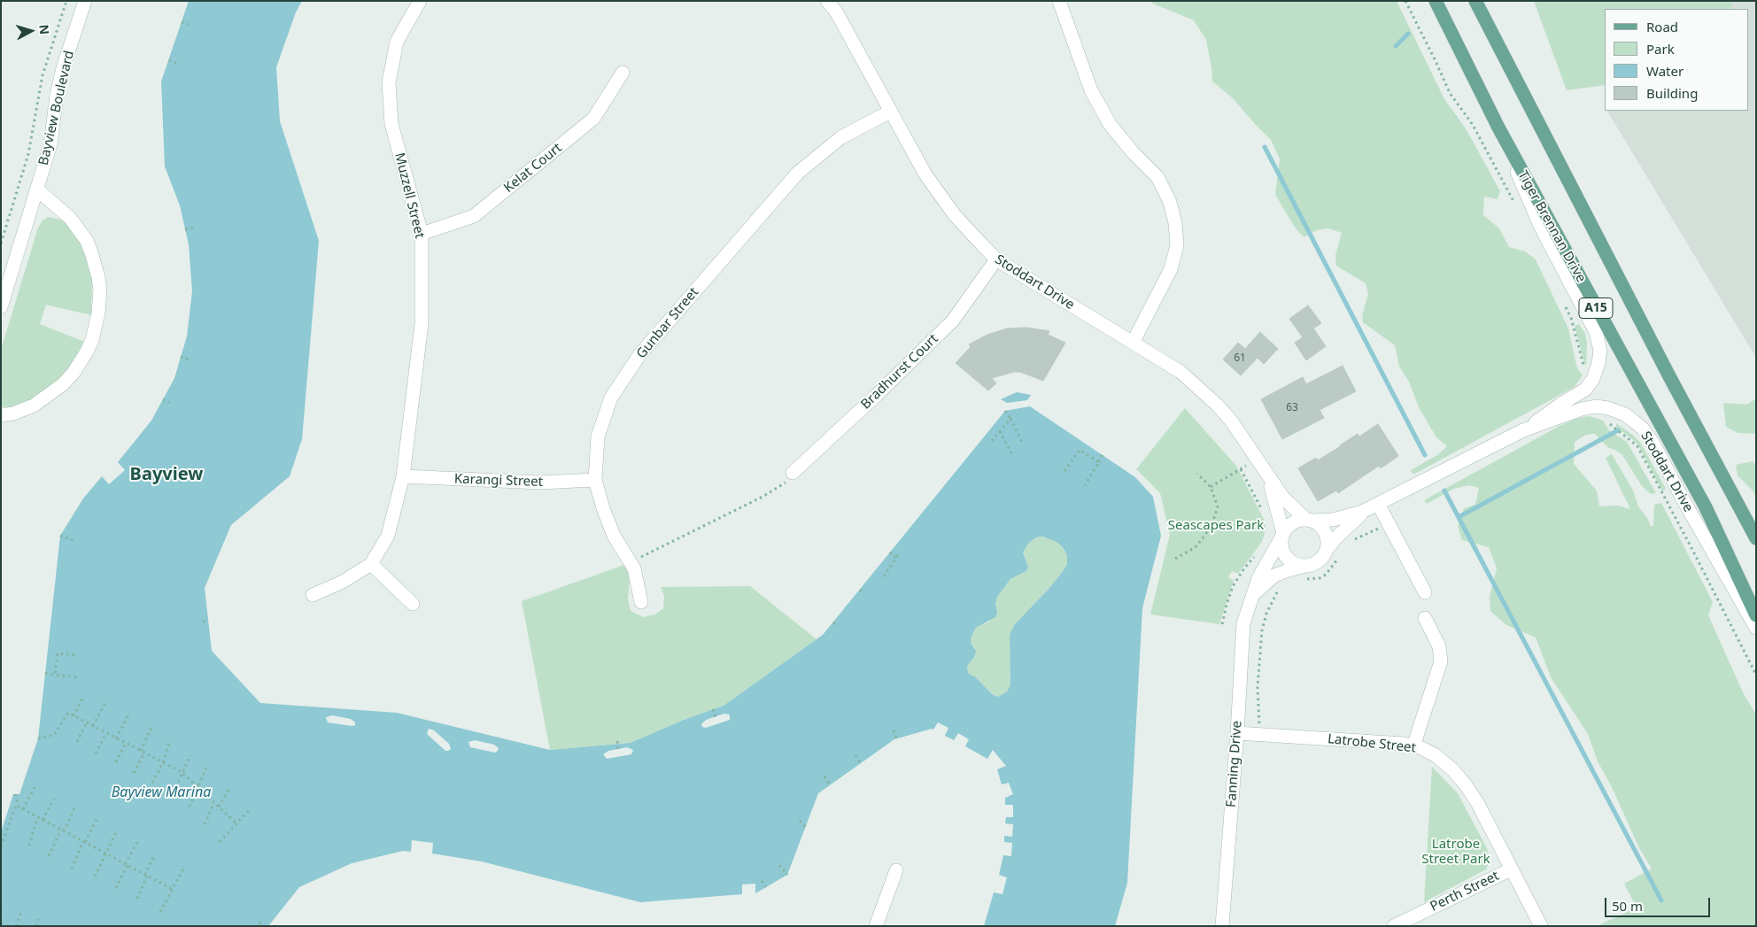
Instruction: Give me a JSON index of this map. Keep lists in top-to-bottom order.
{
  "streets": {
    "main road": ["Tiger Brennan Drive", "A15"],
    "street": [
      "Bayview Boulevard",
      "Kelat Court",
      "Muzzell Street",
      "Stoddart Drive",
      "Gunbar Street",
      "Bradhurst Court",
      "Karangi Street",
      "Latrobe Street",
      "Fanning Drive",
      "Perth Street"
    ]
  },
  "crossings": [
    ["Kelat Court", "Muzzell Street"],
    ["Muzzell Street", "Karangi Street"],
    ["Tiger Brennan Drive", "Stoddart Drive"],
    ["Stoddart Drive", "Gunbar Street"],
    ["Stoddart Drive", "Bradhurst Court"],
    ["Stoddart Drive", "Fanning Drive"],
    ["Gunbar Street", "Karangi Street"],
    ["Latrobe Street", "Fanning Drive"],
    ["Latrobe Street", "Perth Street"]
  ],
  "districts": ["Bayview"],
  "water": ["Bayview Marina"],
  "parks": ["Seascapes Park", "Latrobe Street Park"],
  "house_numbers": ["61", "63"],
  "legend": [
    "Road",
    "Park",
    "Water",
    "Building"
  ],
  "scale_bar": "50 m",
  "north": "right"
}
